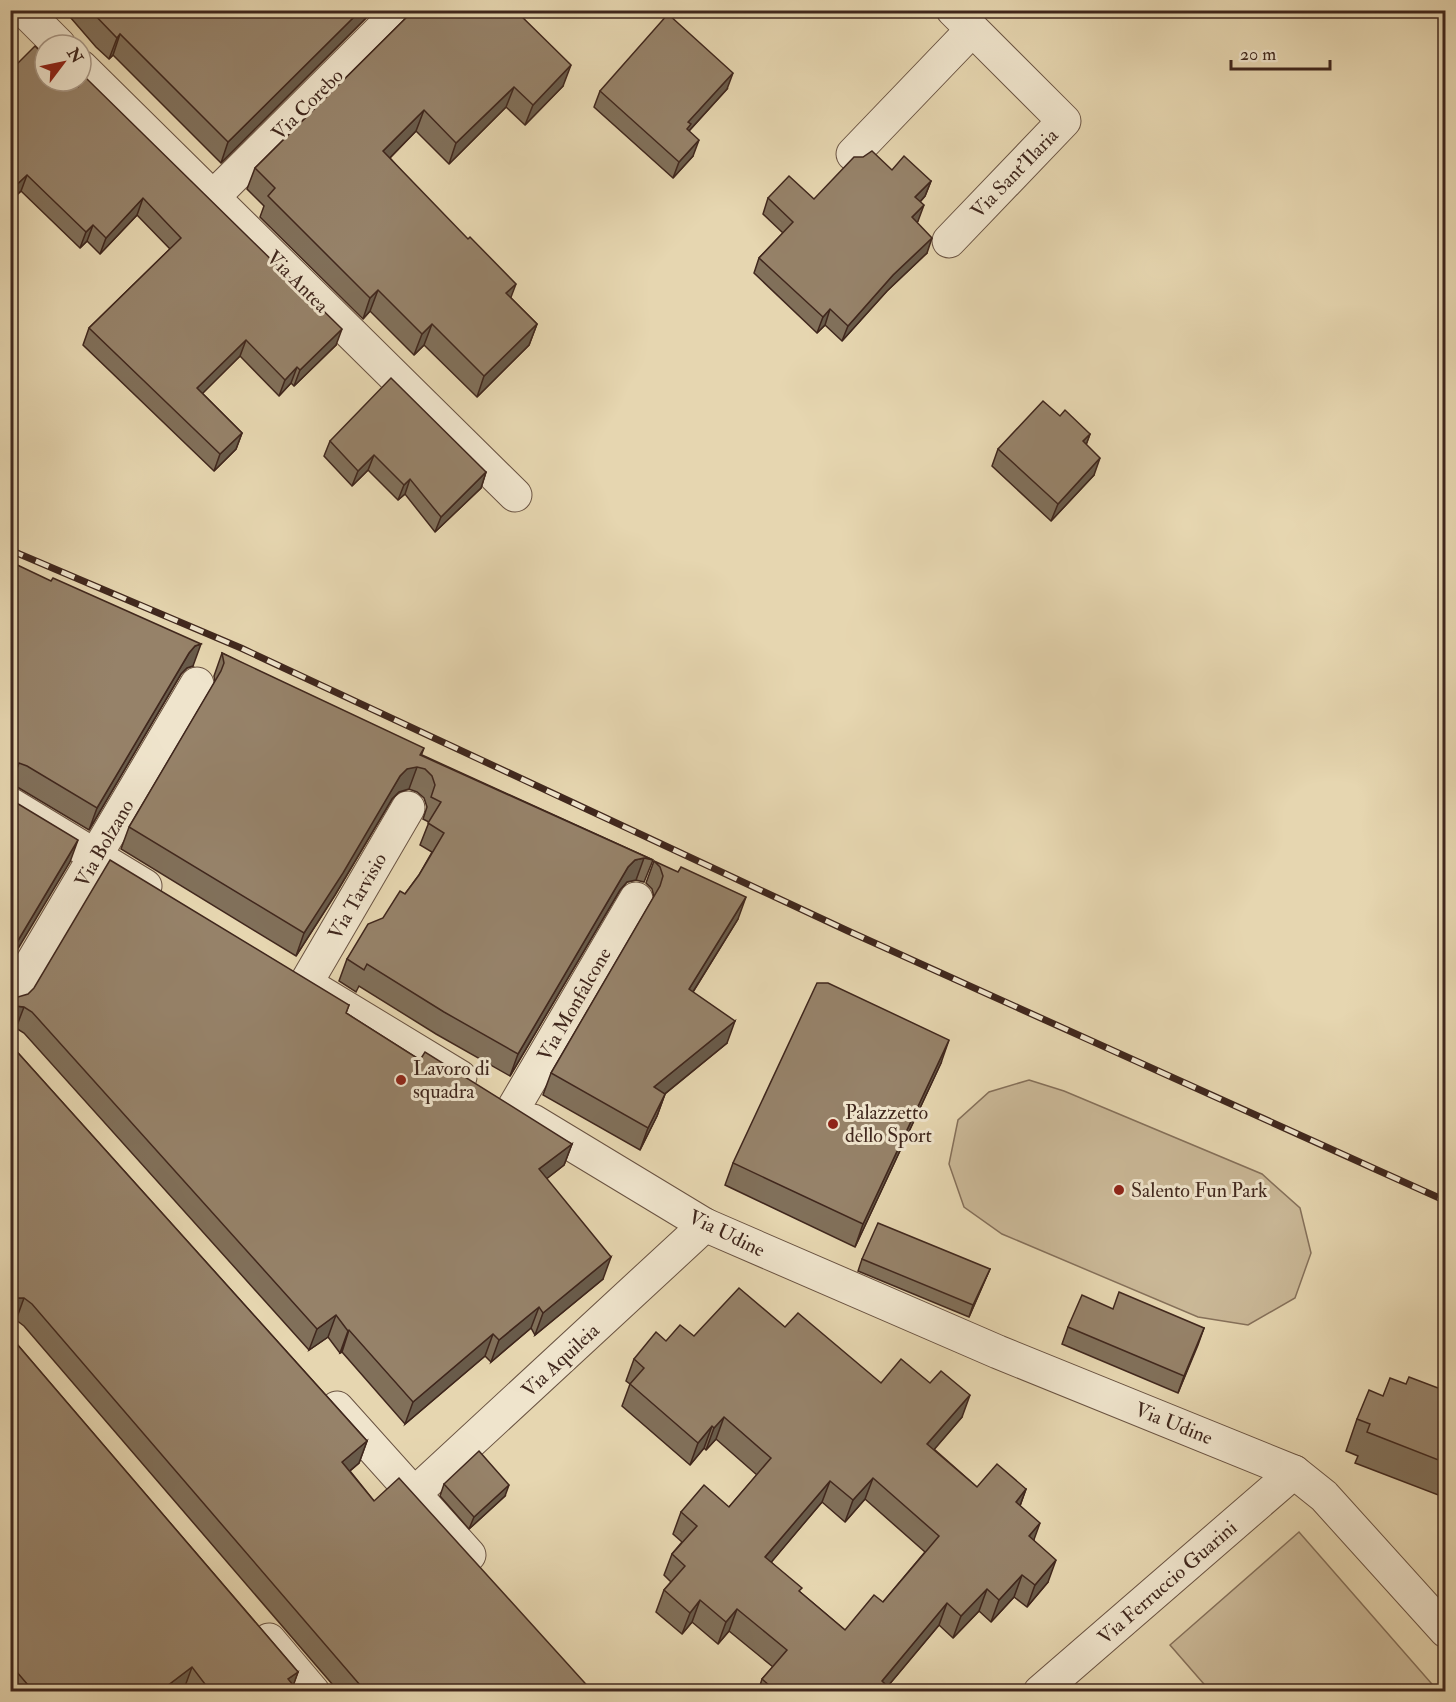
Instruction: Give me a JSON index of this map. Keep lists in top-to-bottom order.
{
  "streets": {
    "street": [
      "Via Corebo",
      "Via Sant'Ilaria",
      "Via Antea",
      "Via Bolzano",
      "Via Tarvisio",
      "Via Monfalcone",
      "Via Udine",
      "Via Aquileia",
      "Via Ferruccio Guarini"
    ]
  },
  "crossings": [
    ["Via Corebo", "Via Antea"],
    ["Via Tarvisio", "Via Udine"],
    ["Via Monfalcone", "Via Udine"],
    ["Via Udine", "Via Aquileia"],
    ["Via Udine", "Via Ferruccio Guarini"]
  ],
  "places": ["Lavoro di squadra", "Palazzetto dello Sport", "Salento Fun Park"],
  "scale_bar": "20 m",
  "north": "top right"
}
